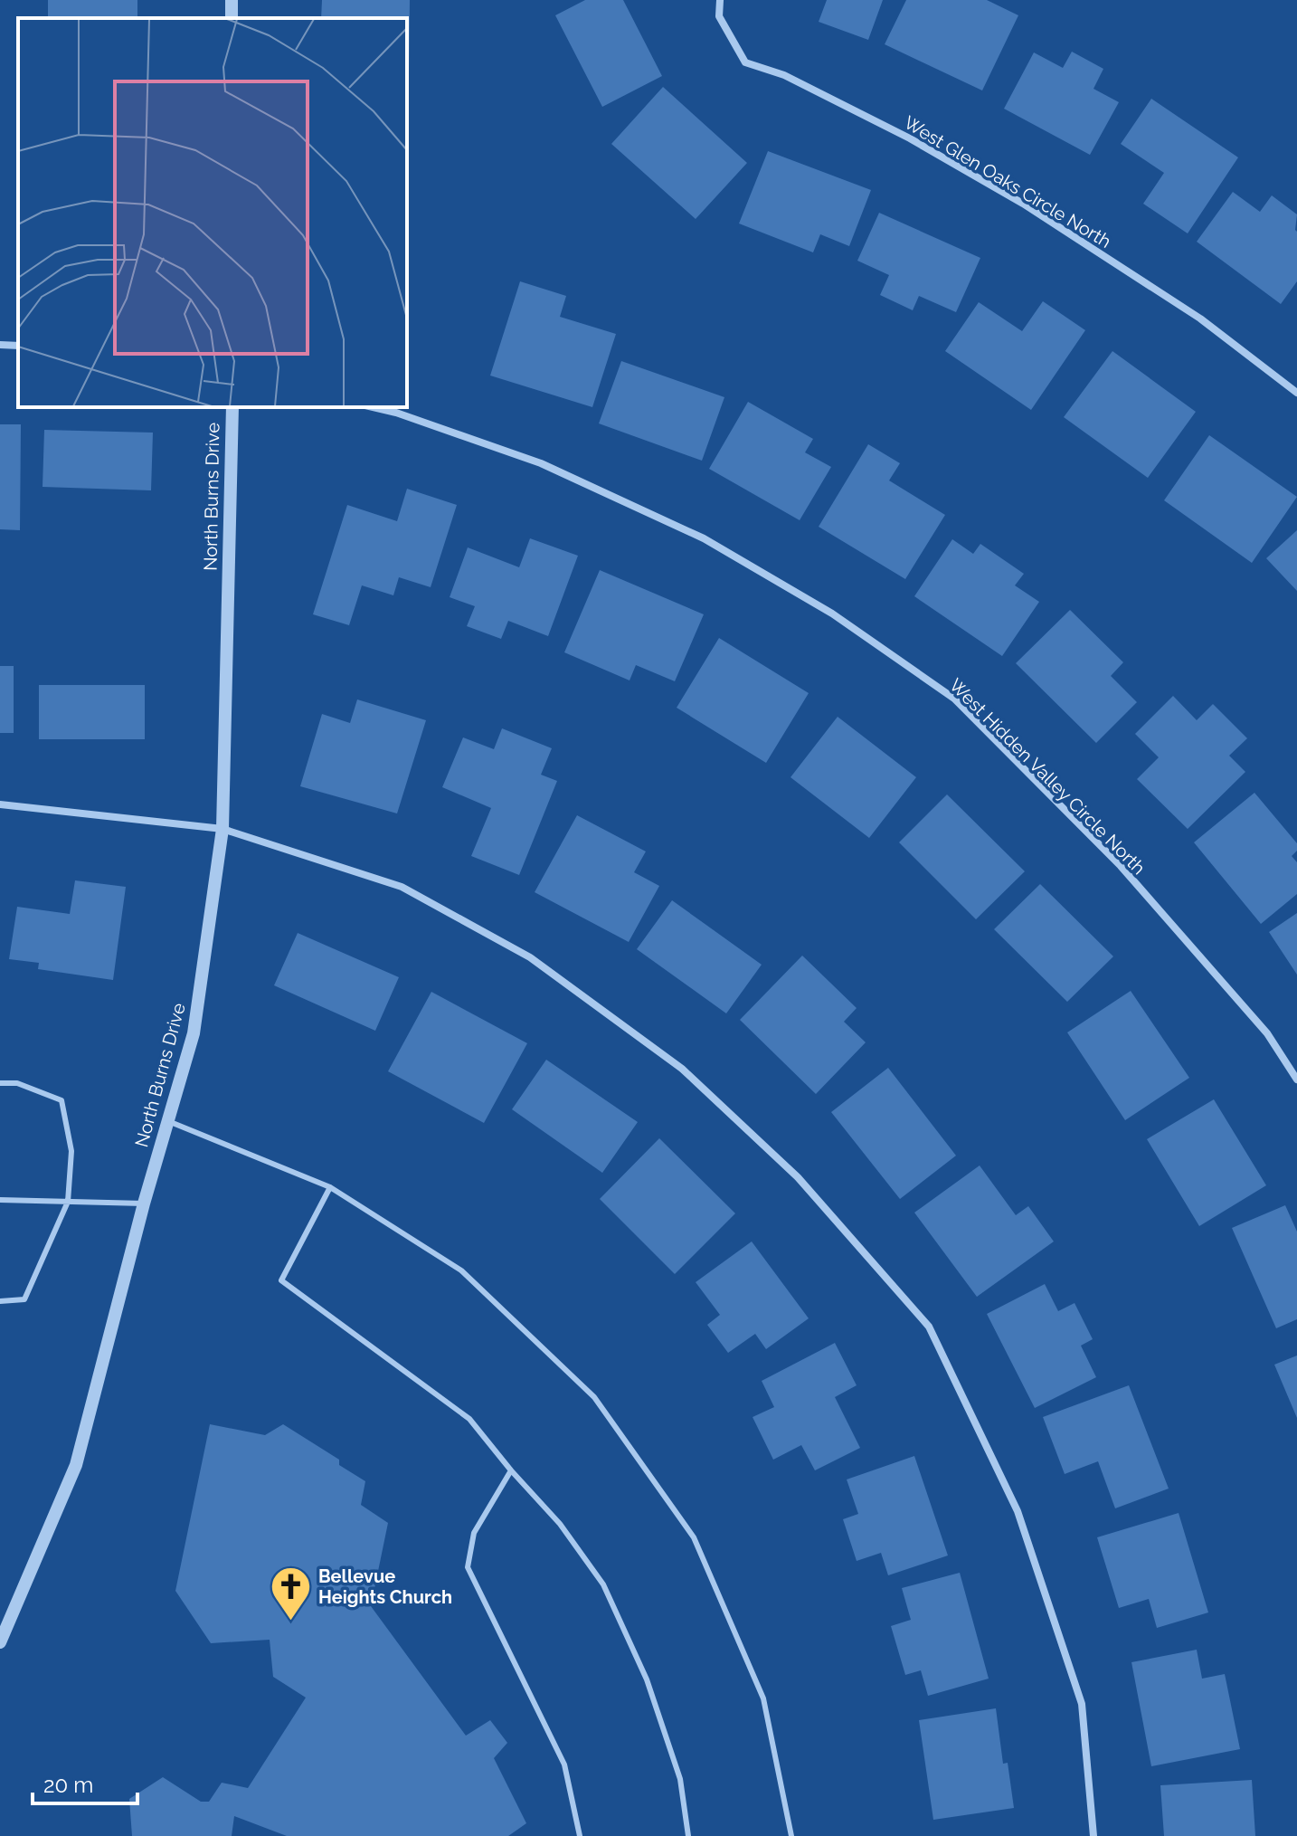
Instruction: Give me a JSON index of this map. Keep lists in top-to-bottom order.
{
  "streets": {
    "street": ["West Glen Oaks Circle North", "North Burns Drive", "West Hidden Valley Circle North"]
  },
  "places": {
    "church": ["Bellevue Heights Church"]
  },
  "scale_bar": "20 m"
}
